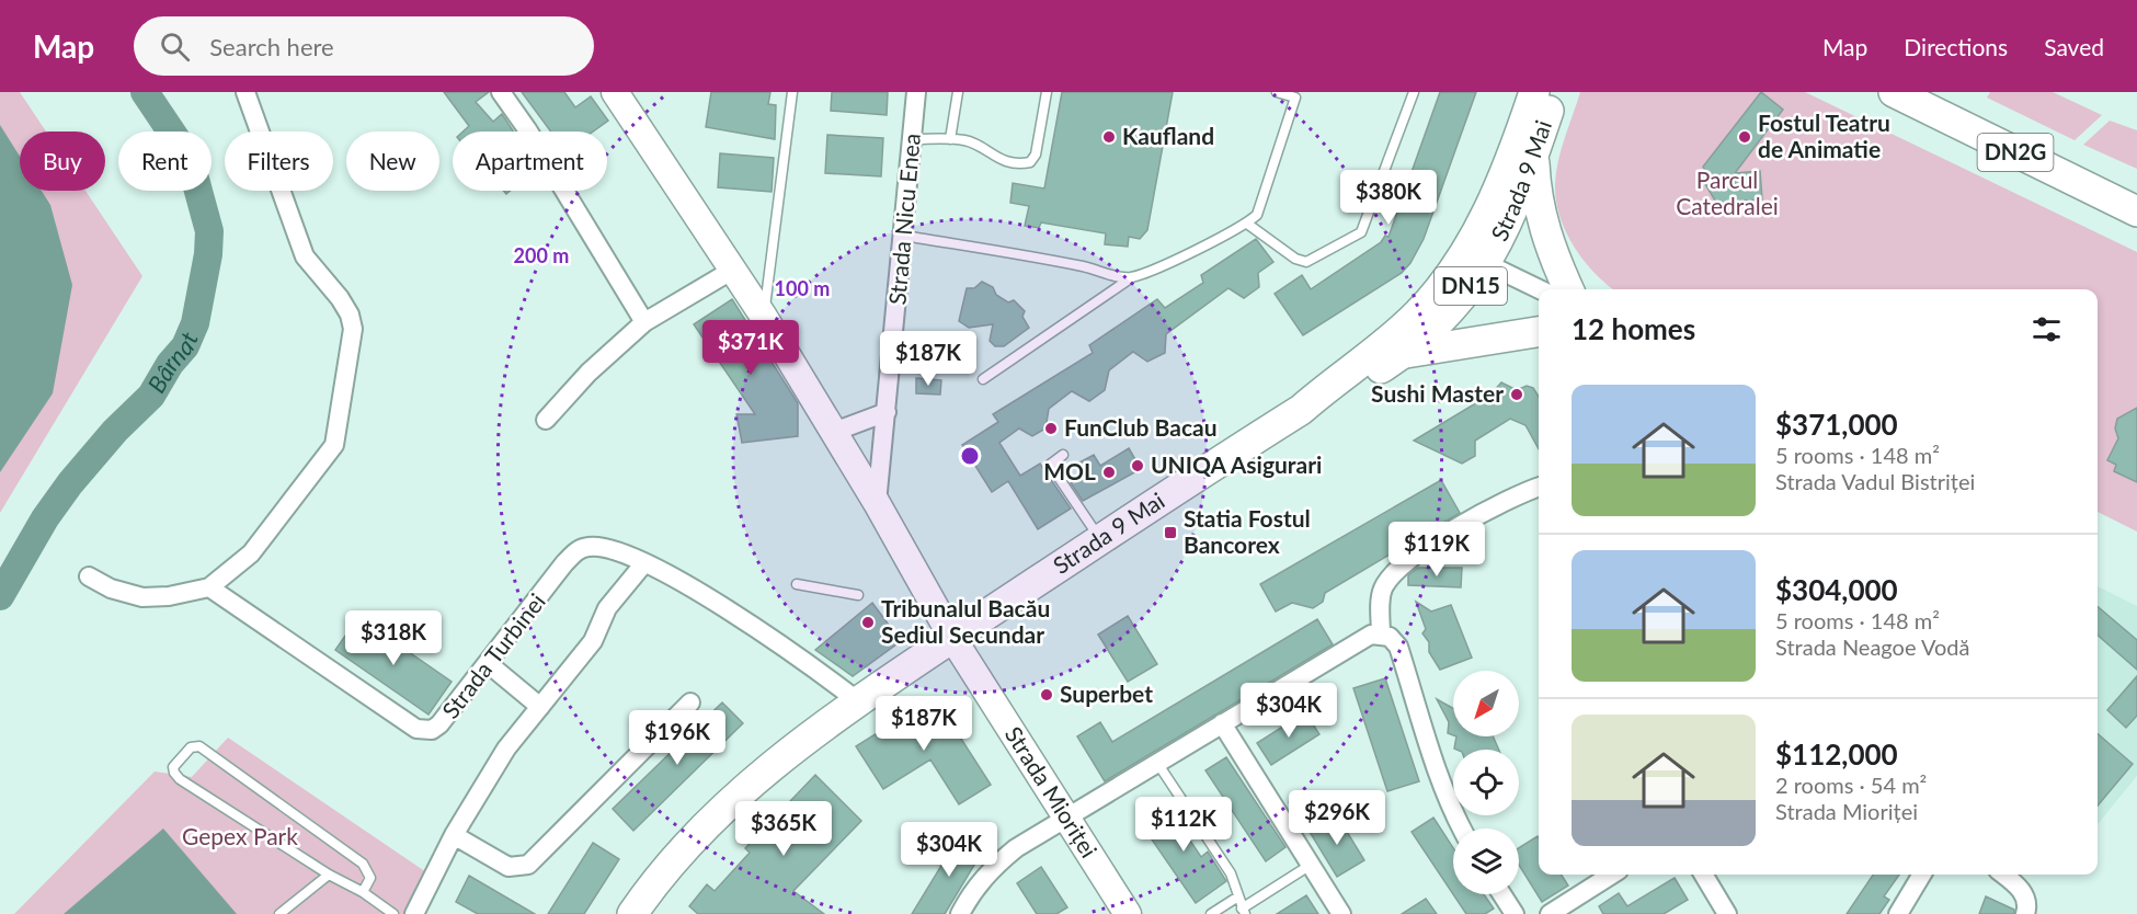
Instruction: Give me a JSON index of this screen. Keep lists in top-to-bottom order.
{
  "streets": {
    "main road": [
      "DN2G",
      "Strada 9 Mai",
      "DN15",
      "Strada Mioriței"
    ],
    "street": ["Strada Nicu Enea", "Strada Turbinei"]
  },
  "crossings": [
    ["Strada 9 Mai", "DN15"],
    ["Strada 9 Mai", "Strada Mioriței"],
    ["Strada Nicu Enea", "Strada Mioriței"],
    ["DN15", "Strada Turbinei"],
    ["DN15", "Strada Mioriței"]
  ],
  "water": ["Bârnat"],
  "parks": ["Parcul Catedralei", "Gepex Park"],
  "places": {
    "other": [
      "Kaufland",
      "Fostul Teatru de Animatie",
      "Sushi Master",
      "FunClub Bacau",
      "UNIQA Asigurari",
      "MOL",
      "Tribunalul Bacău Sediul Secundar",
      "Superbet"
    ],
    "transit": ["Statia Fostul Bancorex"]
  },
  "north": "bottom left",
  "page": {
    "header": "Map",
    "search": "Search here",
    "nav": ["Map", "Directions", "Saved"],
    "chip": [
      "Buy",
      "Rent",
      "Filters",
      "New",
      "Apartment"
    ],
    "price": [
      "$380K",
      "$371K",
      "$187K",
      "$119K",
      "$318K",
      "$304K",
      "$187K",
      "$196K",
      "$296K",
      "$112K",
      "$365K",
      "$304K"
    ],
    "heading": "12 homes",
    "list": [
      {
        "name": "$371,000",
        "note": "5 rooms · 148 m² · Strada Vadul Bistriței"
      },
      {
        "name": "$304,000",
        "note": "5 rooms · 148 m² · Strada Neagoe Vodă"
      },
      {
        "name": "$112,000",
        "note": "2 rooms · 54 m² · Strada Mioriței"
      }
    ]
  },
  "rings": ["200 m", "100 m"]
}
